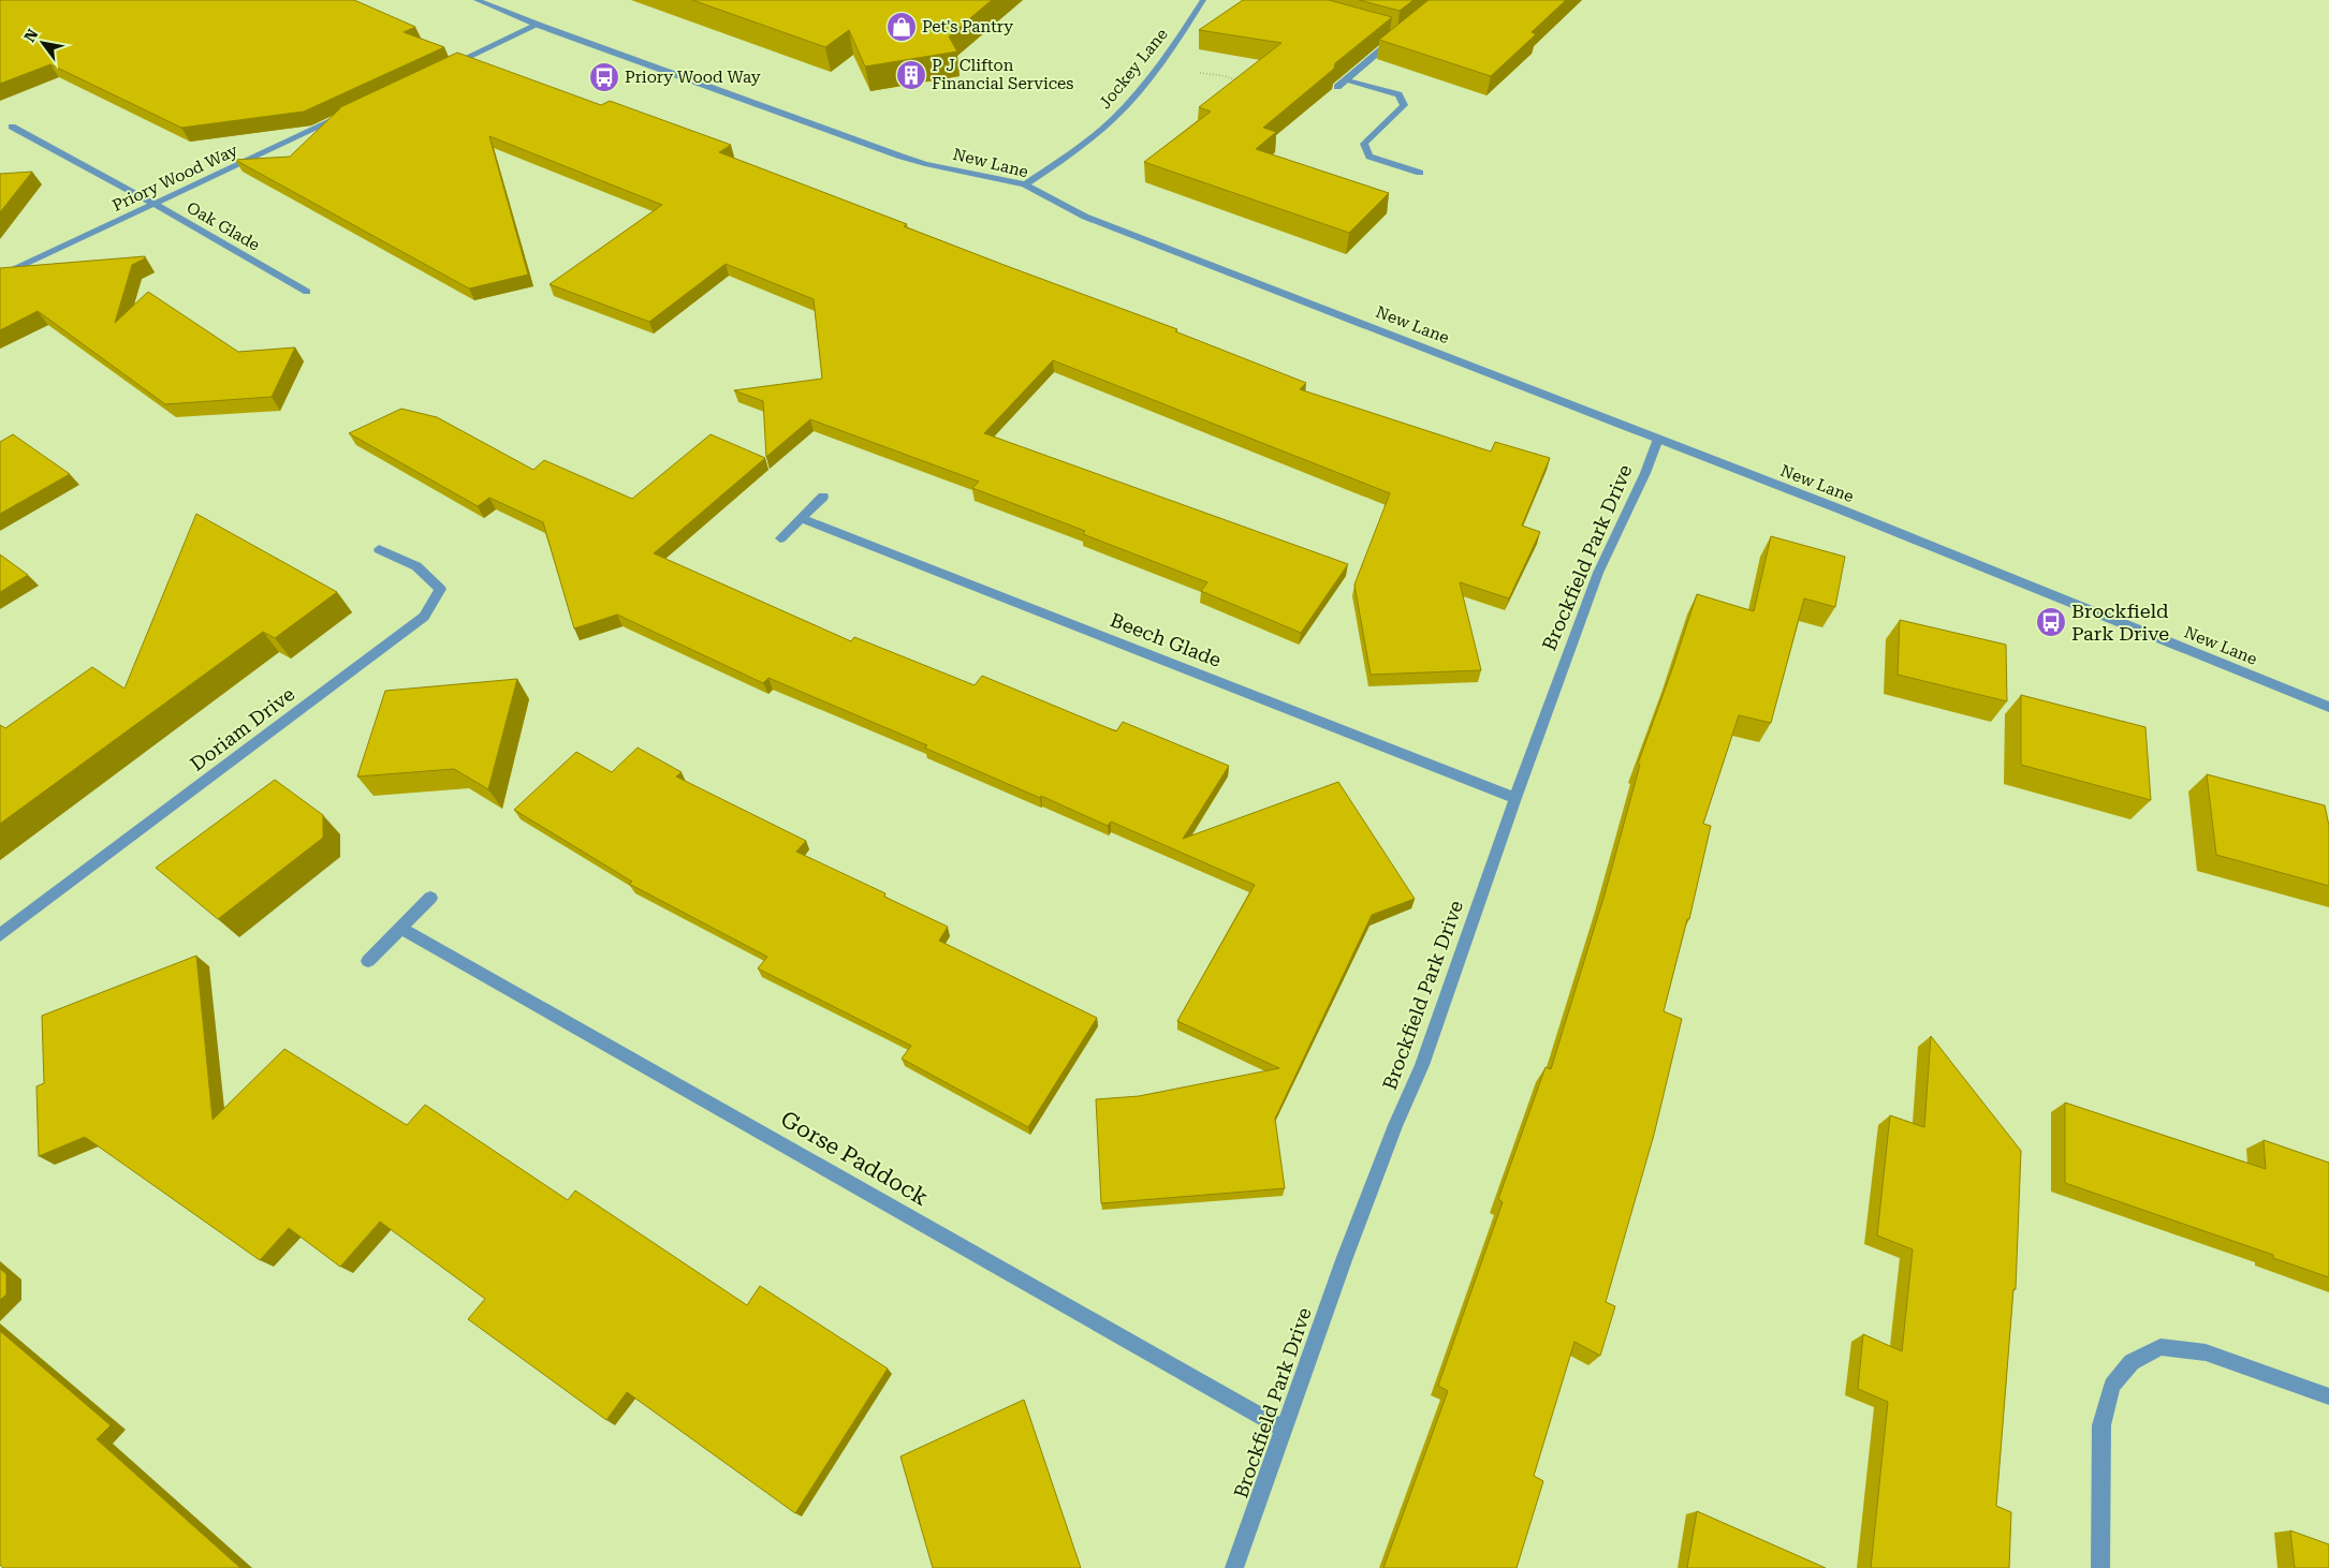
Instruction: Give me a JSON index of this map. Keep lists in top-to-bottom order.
{
  "streets": {
    "street": [
      "Jockey Lane",
      "New Lane",
      "Priory Wood Way",
      "Oak Glade",
      "Brockfield Park Drive",
      "Beech Glade",
      "Doriam Drive",
      "Gorse Paddock"
    ]
  },
  "crossings": [
    ["Jockey Lane", "New Lane"],
    ["New Lane", "Brockfield Park Drive"],
    ["Priory Wood Way", "Oak Glade"],
    ["Brockfield Park Drive", "Beech Glade"],
    ["Brockfield Park Drive", "Gorse Paddock"]
  ],
  "places": {
    "shop": ["Pet's Pantry"],
    "building": ["P J Clifton Financial Services"],
    "bus stop": ["Priory Wood Way", "Brockfield Park Drive"]
  },
  "north": "top left"
}
